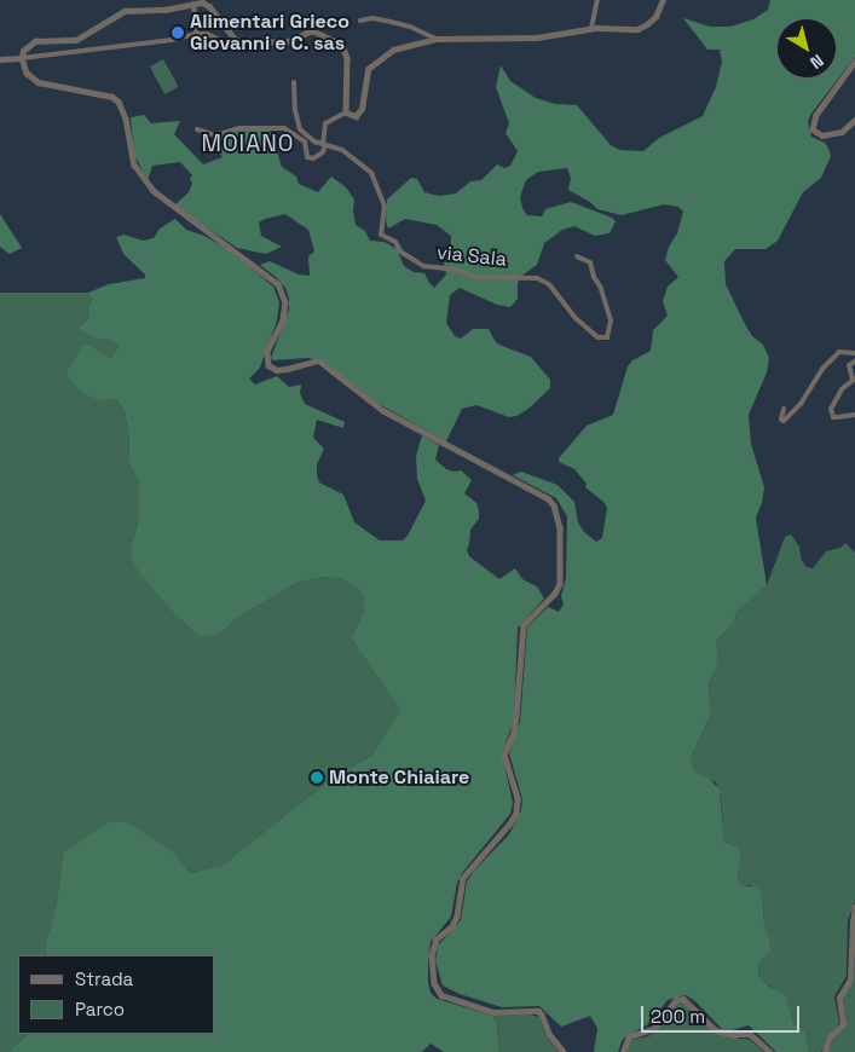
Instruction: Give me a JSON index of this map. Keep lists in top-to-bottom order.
{
  "streets": {
    "street": ["via Sala"]
  },
  "districts": ["MOIANO"],
  "places": ["Alimentari Grieco Giovanni e C. sas", "Monte Chiaiare"],
  "legend": ["Strada", "Parco"],
  "scale_bar": "200 m",
  "north": "bottom right"
}
